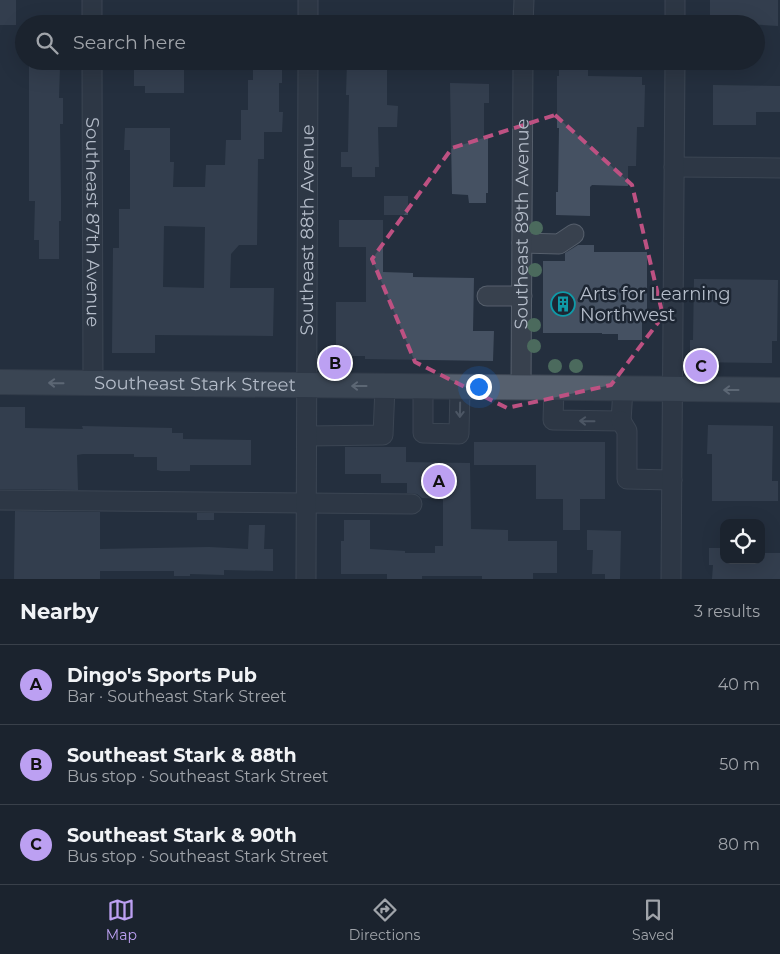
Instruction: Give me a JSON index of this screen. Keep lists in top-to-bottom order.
{
  "streets": {
    "main road": ["Southeast Stark Street"],
    "street": ["Southeast 87th Avenue", "Southeast 89th Avenue", "Southeast 88th Avenue"]
  },
  "crossings": [
    ["Southeast 87th Avenue", "Southeast Stark Street"],
    ["Southeast 89th Avenue", "Southeast Stark Street"],
    ["Southeast 88th Avenue", "Southeast Stark Street"]
  ],
  "one_way": ["Southeast Stark Street"],
  "places": {
    "building": ["Arts for Learning Northwest"]
  },
  "page": {
    "search": "Search here",
    "pins": ["B", "C", "A"],
    "heading": ["Nearby", "3 results"],
    "list": [
      {
        "mark": "A",
        "name": "Dingo's Sports Pub",
        "note": "Bar · Southeast Stark Street",
        "value": "40 m"
      },
      {
        "mark": "B",
        "name": "Southeast Stark & 88th",
        "note": "Bus stop · Southeast Stark Street",
        "value": "50 m"
      },
      {
        "mark": "C",
        "name": "Southeast Stark & 90th",
        "note": "Bus stop · Southeast Stark Street",
        "value": "80 m"
      }
    ],
    "nav": ["Map", "Directions", "Saved"]
  }
}
